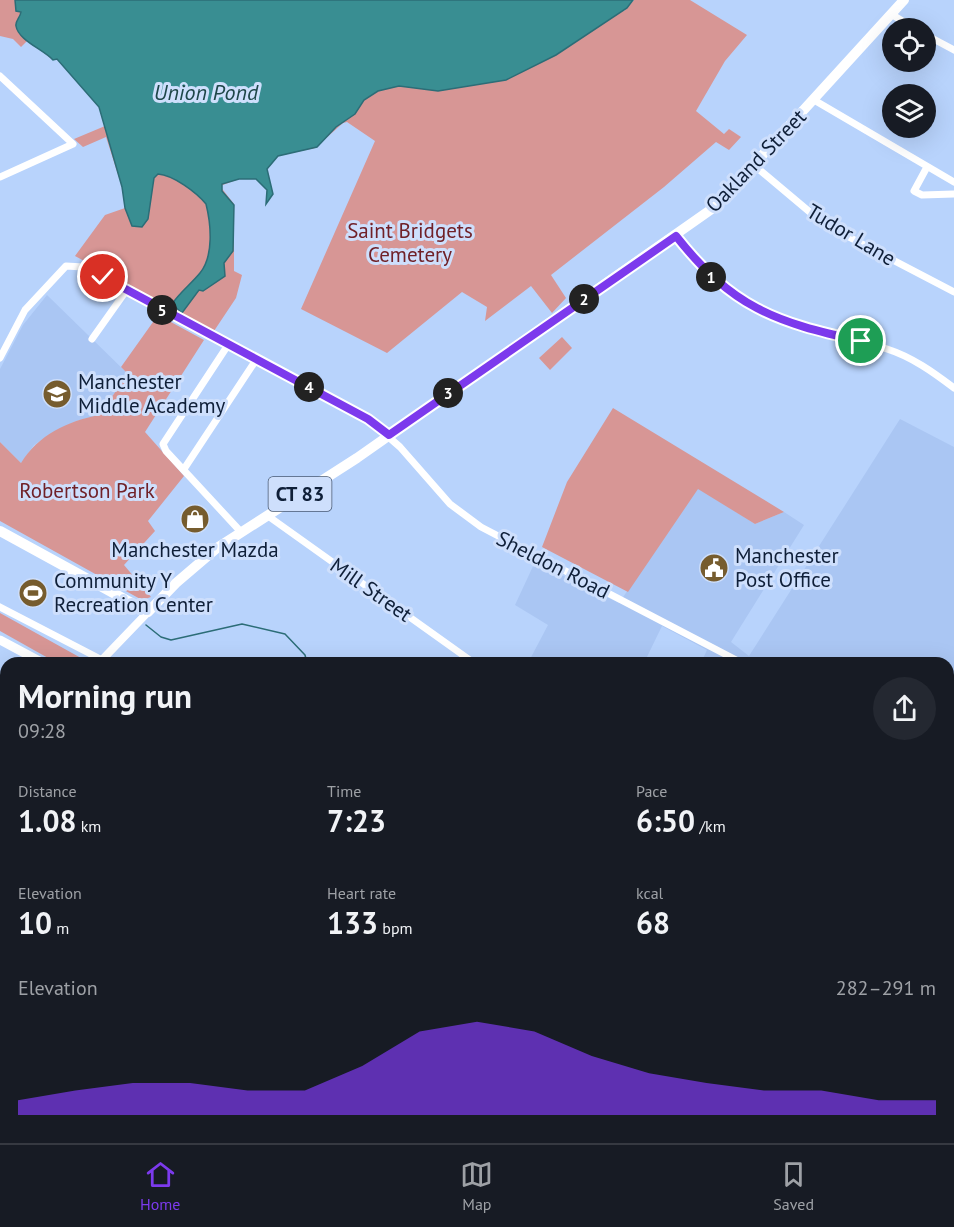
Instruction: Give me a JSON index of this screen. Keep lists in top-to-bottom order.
{
  "streets": {
    "main road": ["Oakland Street", "CT 83"],
    "street": ["Tudor Lane", "Sheldon Road", "Mill Street"]
  },
  "crossings": [
    ["Oakland Street", "Tudor Lane"],
    ["Oakland Street", "Sheldon Road"],
    ["Oakland Street", "Mill Street"]
  ],
  "water": ["Union Pond"],
  "parks": ["Saint Bridgets Cemetery", "Robertson Park"],
  "places": {
    "school or university": ["Manchester Middle Academy"],
    "shop": ["Manchester Mazda"],
    "public building": ["Manchester Post Office"],
    "sports": ["Community Y Recreation Center"]
  },
  "page": {
    "pins": [
      "1",
      "2",
      "5",
      "4",
      "3"
    ],
    "heading": ["Morning run", "09:28"],
    "stats": [
      ["Distance", "1.08 km"],
      ["Time", "7:23"],
      ["Pace", "6:50 /km"],
      ["Elevation", "10 m"],
      ["Heart rate", "133 bpm"],
      ["kcal", "68"]
    ],
    "chart": ["Elevation", "282–291 m"],
    "tabs": ["Home", "Map", "Saved"]
  }
}
